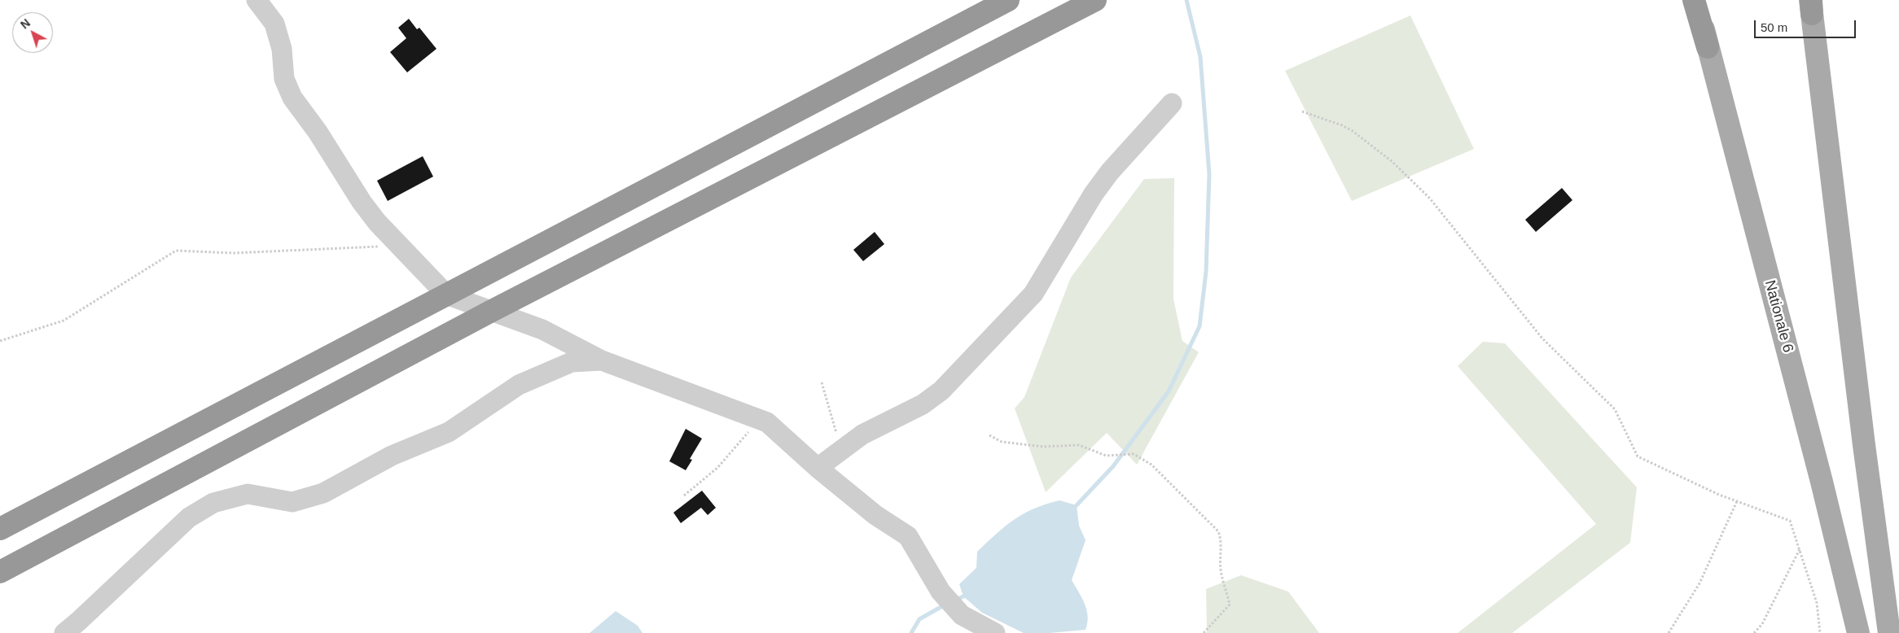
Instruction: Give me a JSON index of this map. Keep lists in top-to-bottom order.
{
  "streets": {
    "main road": ["Nationale 6"]
  },
  "scale_bar": "50 m",
  "north": "top left"
}
